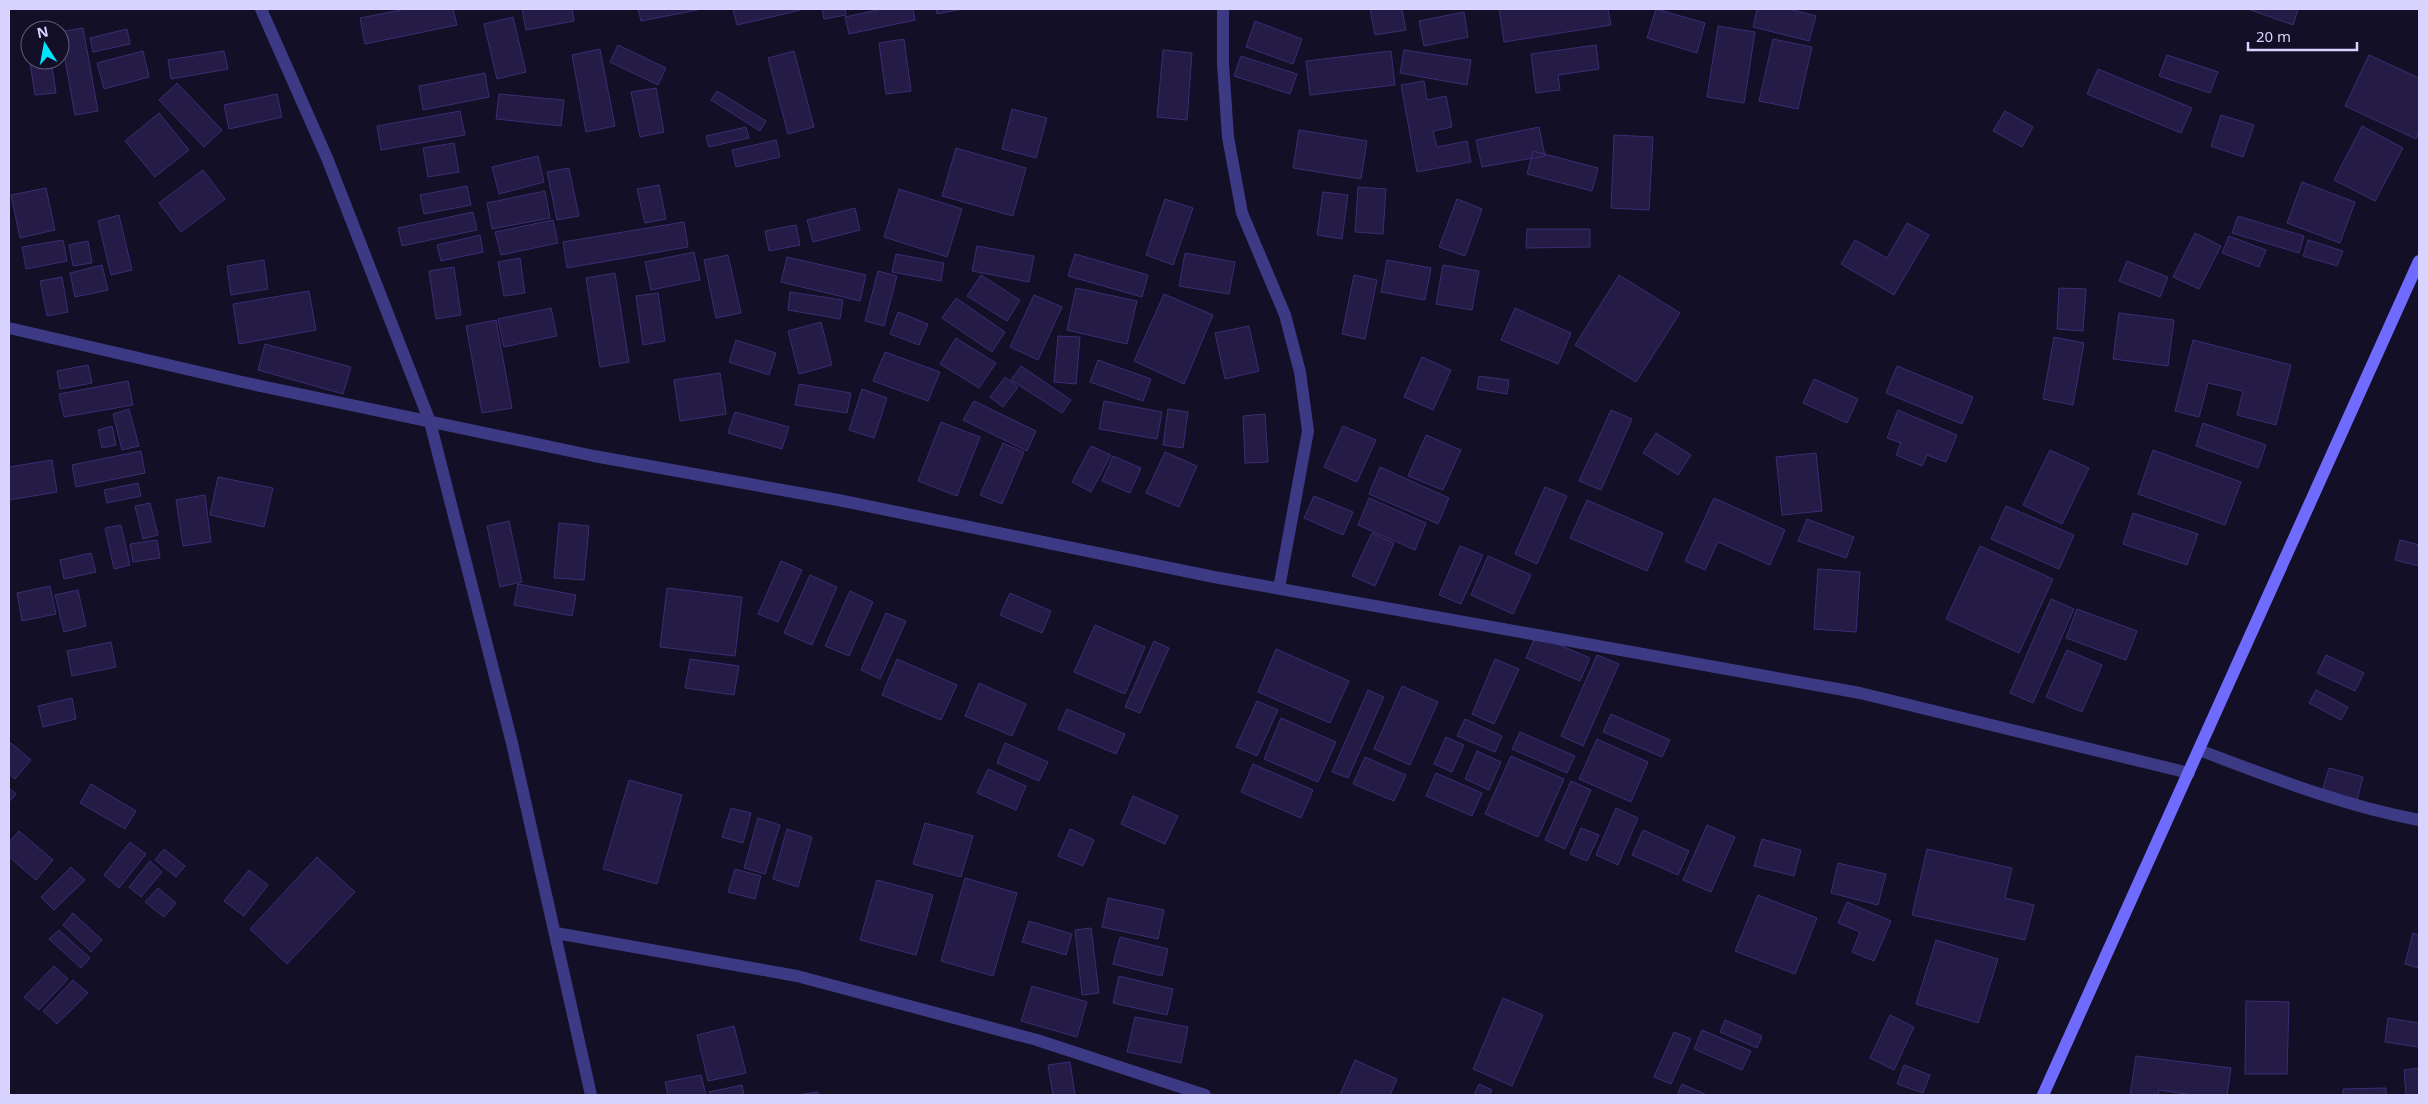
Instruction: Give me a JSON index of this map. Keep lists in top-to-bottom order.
{
  "scale_bar": "20 m",
  "north": "top"
}
